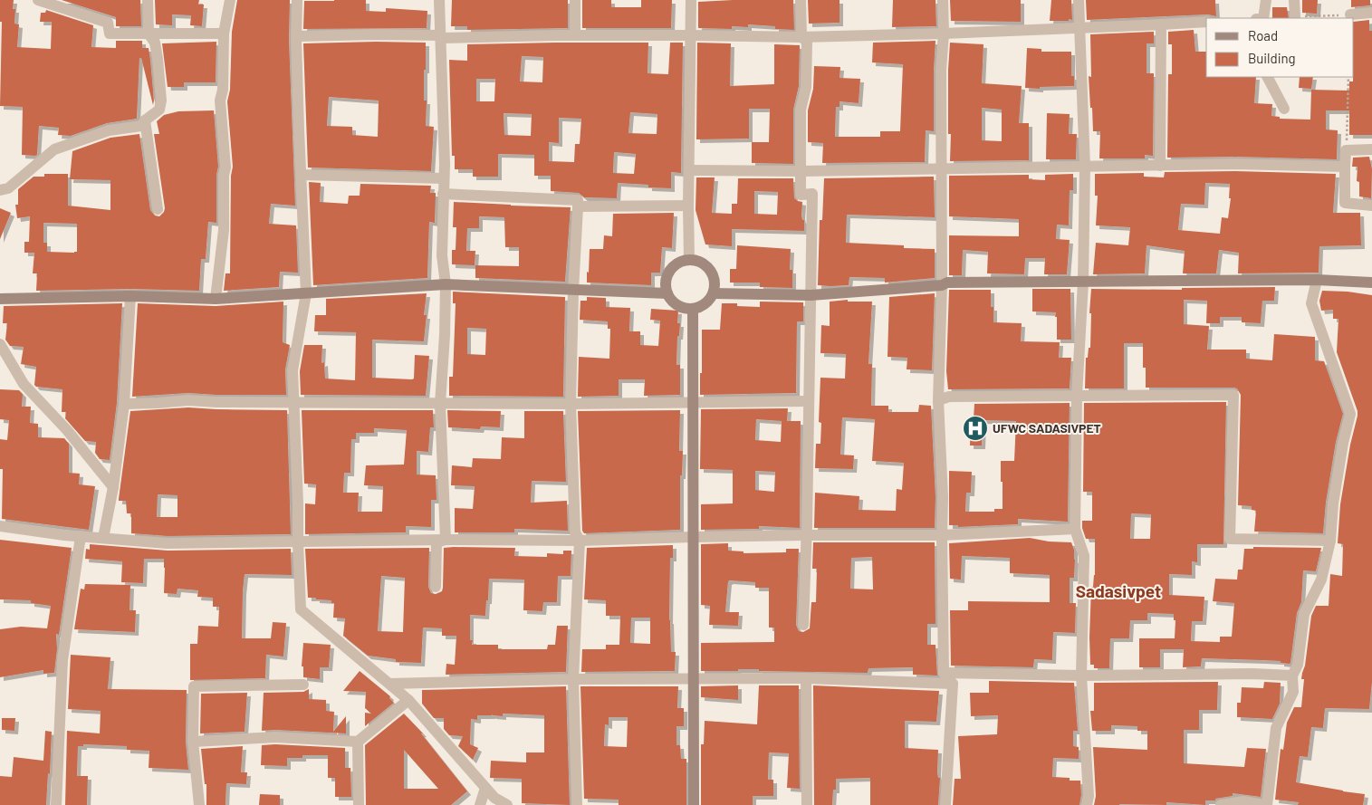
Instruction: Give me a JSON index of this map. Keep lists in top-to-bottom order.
{
  "districts": ["Sadasivpet"],
  "places": {
    "hospital": ["UFWC SADASIVPET"]
  },
  "legend": ["Road", "Building"]
}
